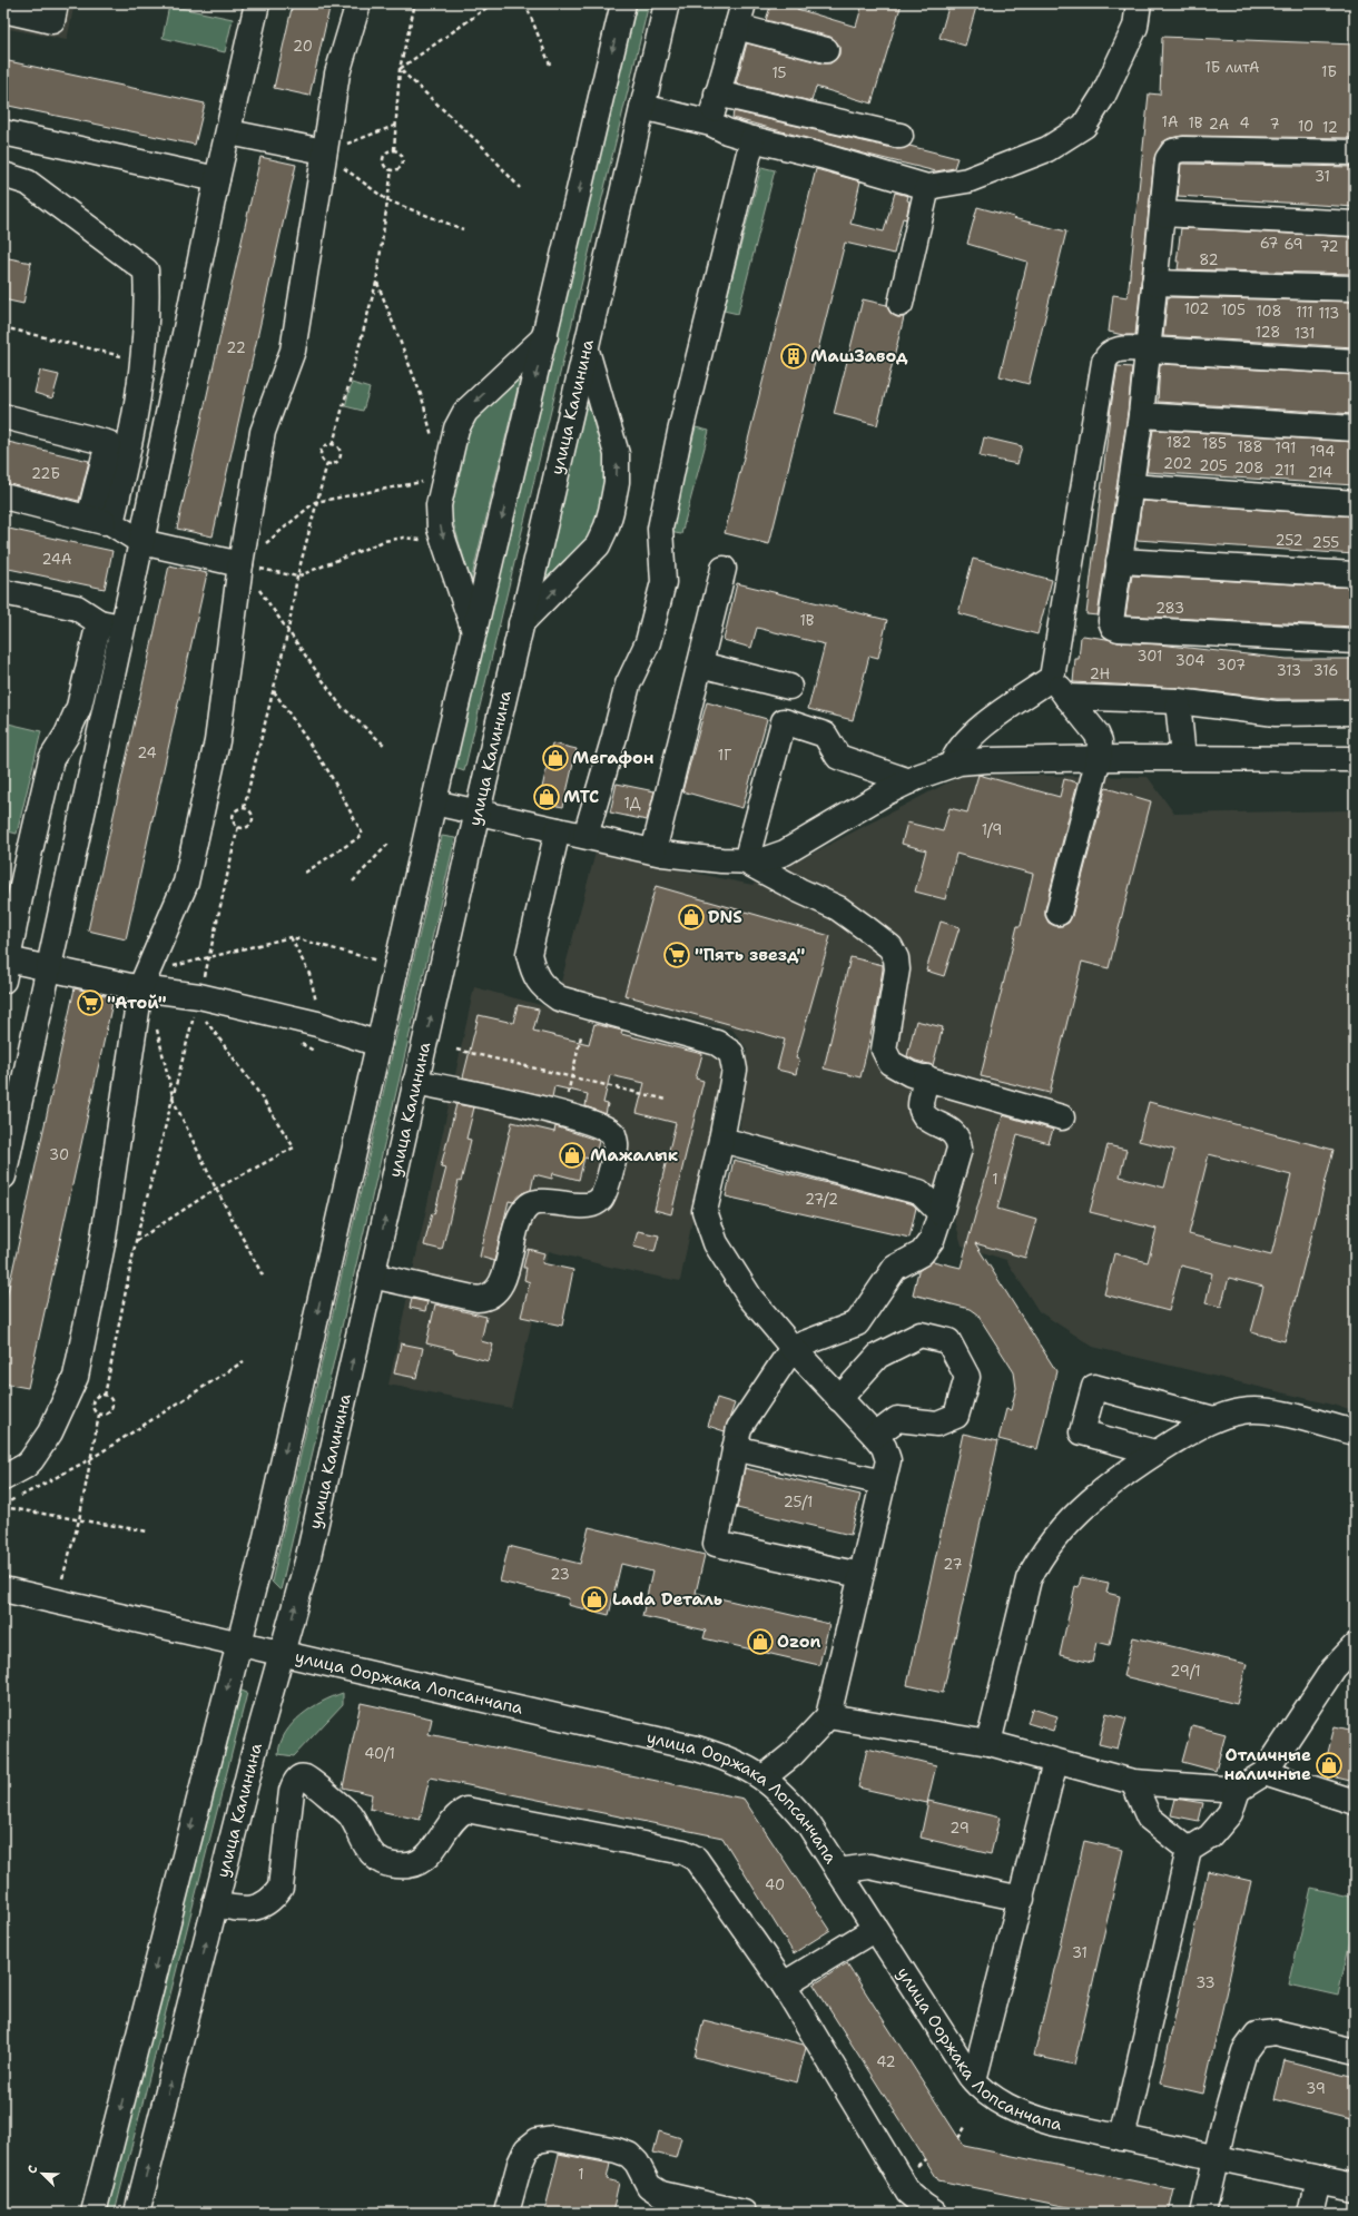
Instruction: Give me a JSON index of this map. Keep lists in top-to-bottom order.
{
  "streets": {
    "main road": ["улица Калинина", "улица Ооржака Лопсанчапа"]
  },
  "crossings": [
    ["улица Калинина", "улица Ооржака Лопсанчапа"]
  ],
  "places": {
    "building": ["МашЗавод"],
    "shop": [
      "Мегафон",
      "МТС",
      "DNS",
      "Мажалык",
      "Lada Dеталь",
      "Ozon",
      "Отличные наличные"
    ],
    "supermarket": ["\"Пять звезд\"", "\"Атой\""]
  },
  "house_numbers": [
    "20",
    "1Б литА",
    "1Б",
    "15",
    "1А",
    "1В",
    "4",
    "2А",
    "7",
    "10",
    "12",
    "31",
    "67",
    "69",
    "72",
    "82",
    "102",
    "105",
    "108",
    "111",
    "113",
    "128",
    "131",
    "22",
    "182",
    "185",
    "188",
    "191",
    "194",
    "202",
    "205",
    "208",
    "211",
    "214",
    "22Б",
    "252",
    "255",
    "24А",
    "283",
    "1В",
    "301",
    "304",
    "307",
    "313",
    "316",
    "2Н",
    "24",
    "1Г",
    "1Д",
    "1/9",
    "30",
    "1",
    "27/2",
    "25/1",
    "27",
    "23",
    "29/1",
    "40/1",
    "29",
    "40",
    "31",
    "33",
    "42",
    "39",
    "1"
  ],
  "north": "top left"
}
